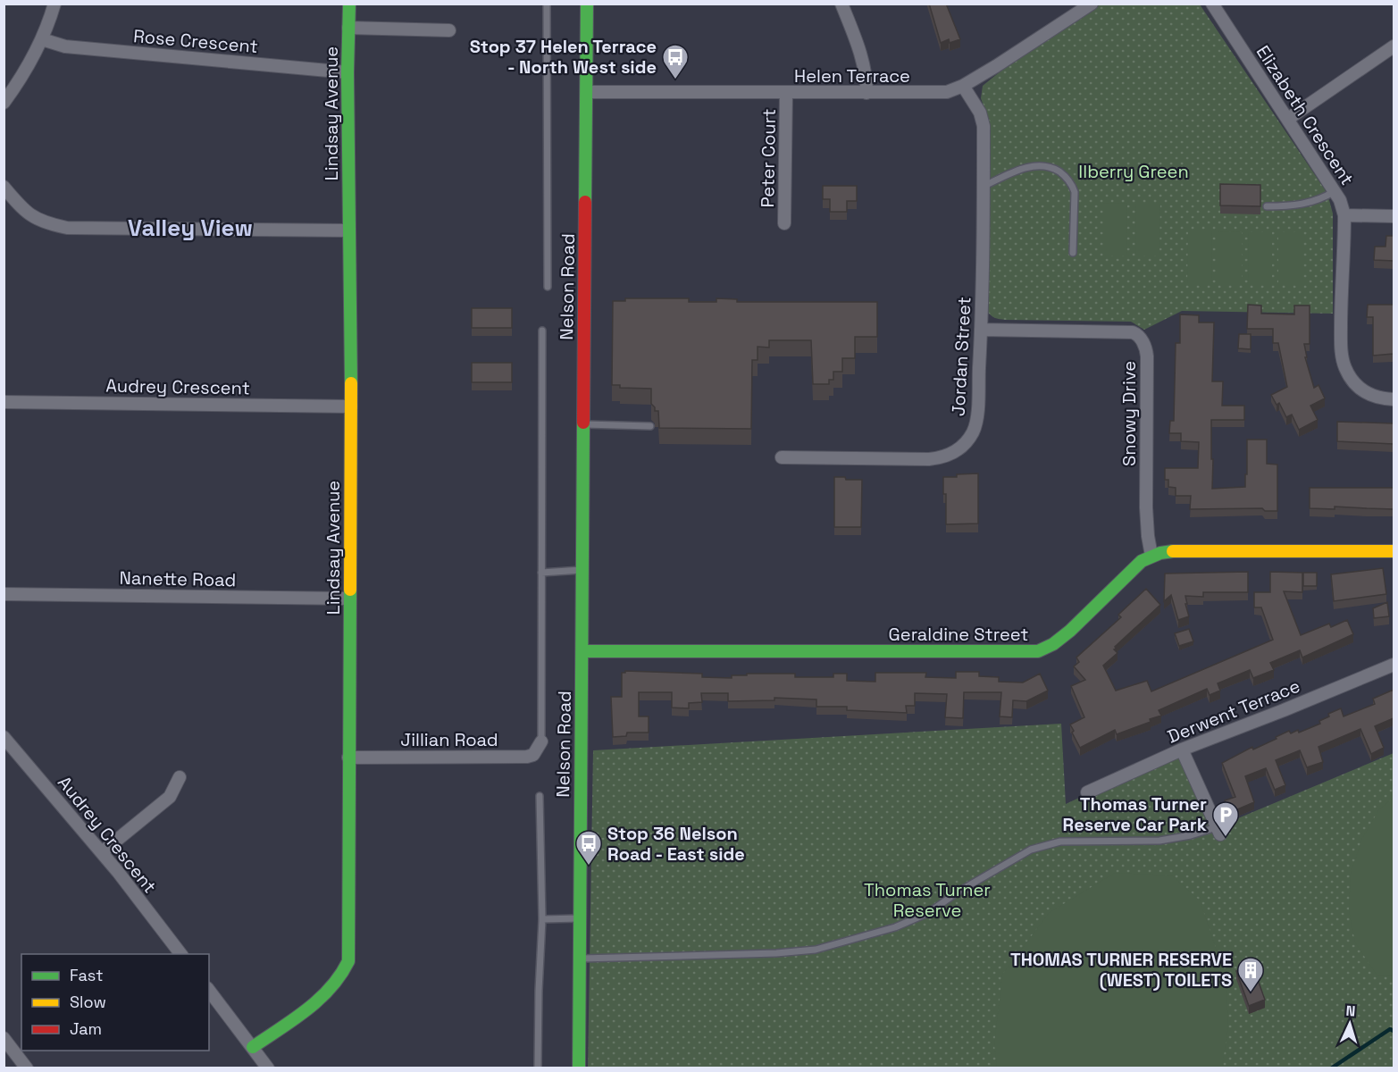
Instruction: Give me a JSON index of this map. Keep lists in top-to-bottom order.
{
  "streets": {
    "street": [
      "Rose Crescent",
      "Helen Terrace",
      "Lindsay Avenue",
      "Elizabeth Crescent",
      "Peter Court",
      "Nelson Road",
      "Jordan Street",
      "Audrey Crescent",
      "Snowy Drive",
      "Nanette Road",
      "Geraldine Street",
      "Derwent Terrace",
      "Jillian Road"
    ]
  },
  "crossings": [
    ["Rose Crescent", "Lindsay Avenue"],
    ["Helen Terrace", "Peter Court"],
    ["Helen Terrace", "Nelson Road"],
    ["Helen Terrace", "Jordan Street"],
    ["Lindsay Avenue", "Audrey Crescent"],
    ["Lindsay Avenue", "Nanette Road"],
    ["Lindsay Avenue", "Jillian Road"],
    ["Nelson Road", "Geraldine Street"],
    ["Nelson Road", "Jillian Road"],
    ["Jordan Street", "Snowy Drive"],
    ["Snowy Drive", "Geraldine Street"]
  ],
  "districts": ["Valley View"],
  "parks": ["Ilberry Green", "Thomas Turner Reserve"],
  "places": {
    "bus stop": ["Stop 37 Helen Terrace - North West side", "Stop 36 Nelson Road - East side"],
    "parking": ["Thomas Turner Reserve Car Park"],
    "building": ["THOMAS TURNER RESERVE (WEST) TOILETS"]
  },
  "legend": ["Fast", "Slow", "Jam"],
  "north": "top"
}
